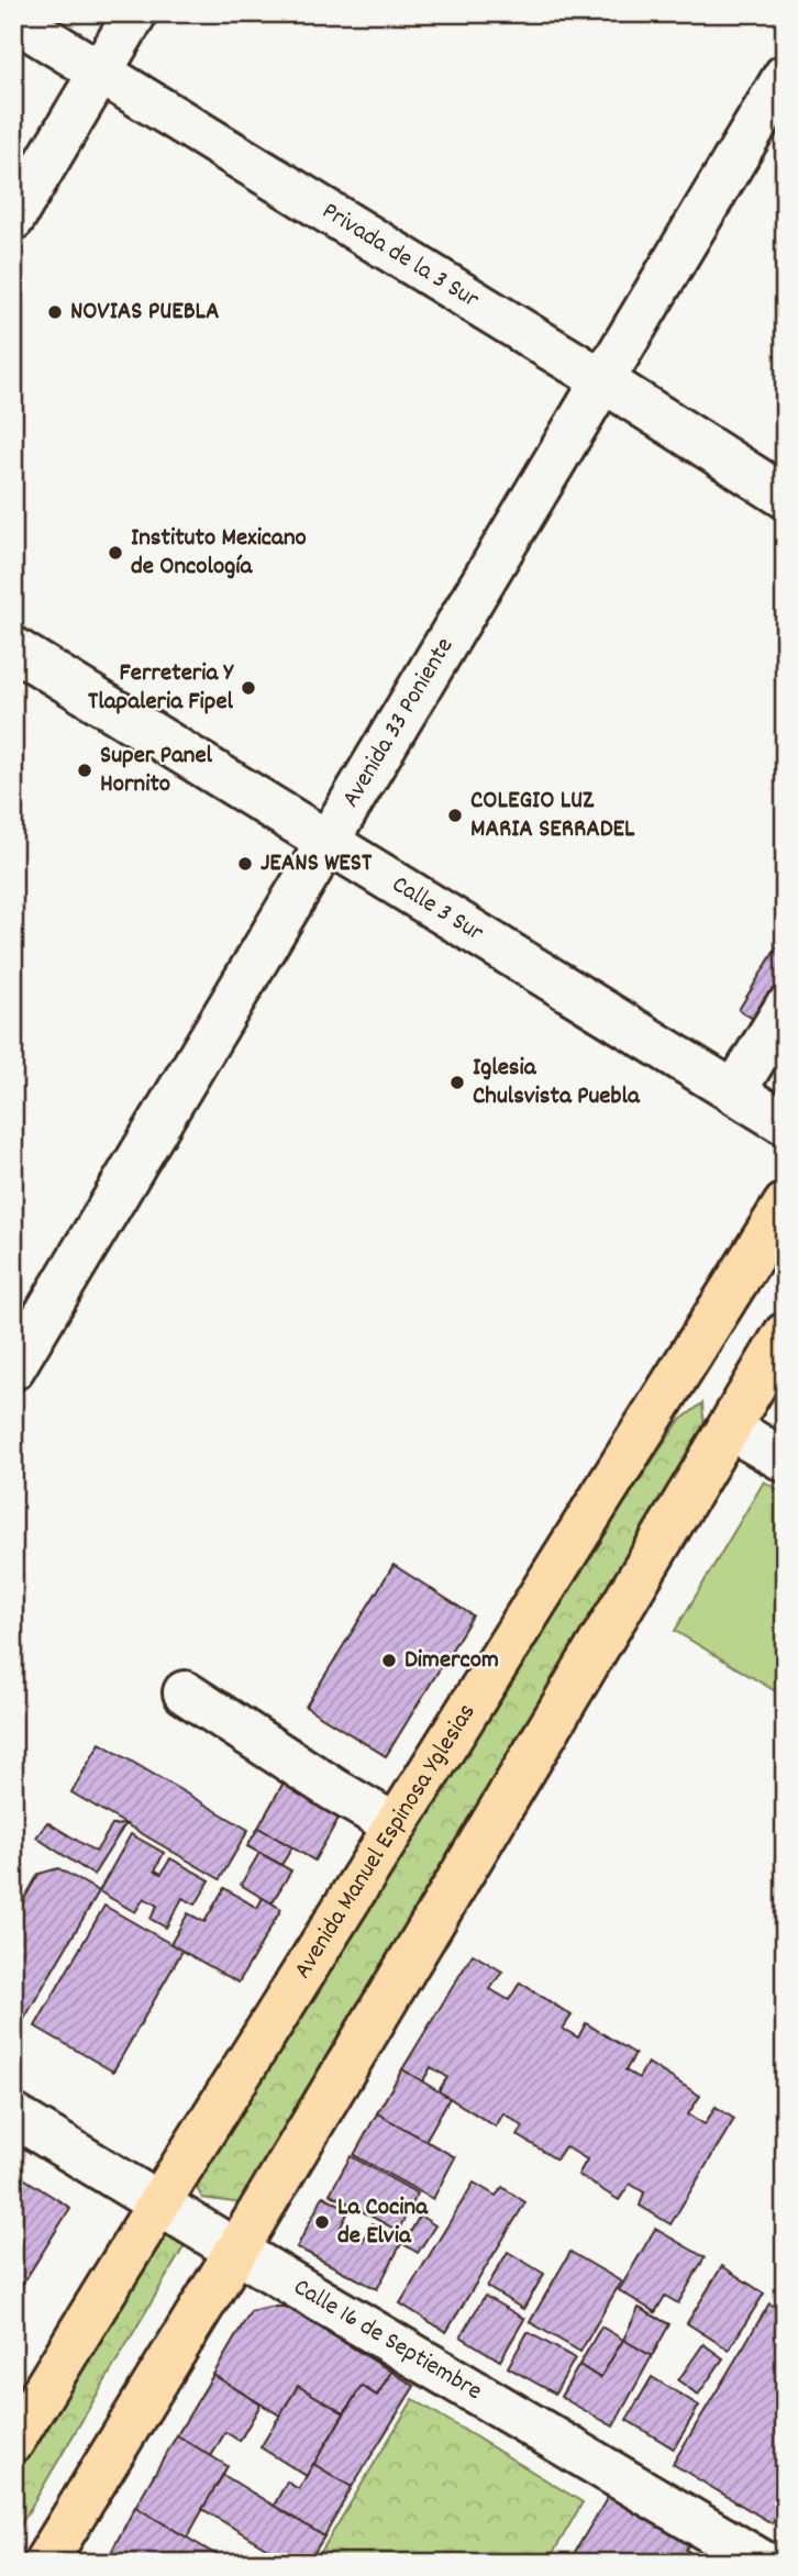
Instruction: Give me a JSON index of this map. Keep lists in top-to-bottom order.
{
  "streets": {
    "main road": ["Avenida Manuel Espinosa Yglesias"],
    "street": [
      "Privada de la 3 Sur",
      "Avenida 33 Poniente",
      "Calle 3 Sur",
      "Calle 16 de Septiembre"
    ]
  },
  "crossings": [
    ["Privada de la 3 Sur", "Avenida 33 Poniente"],
    ["Avenida 33 Poniente", "Calle 3 Sur"],
    ["Avenida Manuel Espinosa Yglesias", "Calle 16 de Septiembre"]
  ],
  "places": [
    "NOVIAS PUEBLA",
    "Instituto Mexicano de Oncología",
    "Ferreteria Y Tlapaleria Fipel",
    "Super Panel Hornito",
    "COLEGIO LUZ MARIA SERRADEL",
    "JEANS WEST",
    "Iglesia Chulsvista Puebla",
    "Dimercom",
    "La Cocina de Elvia"
  ]
}
